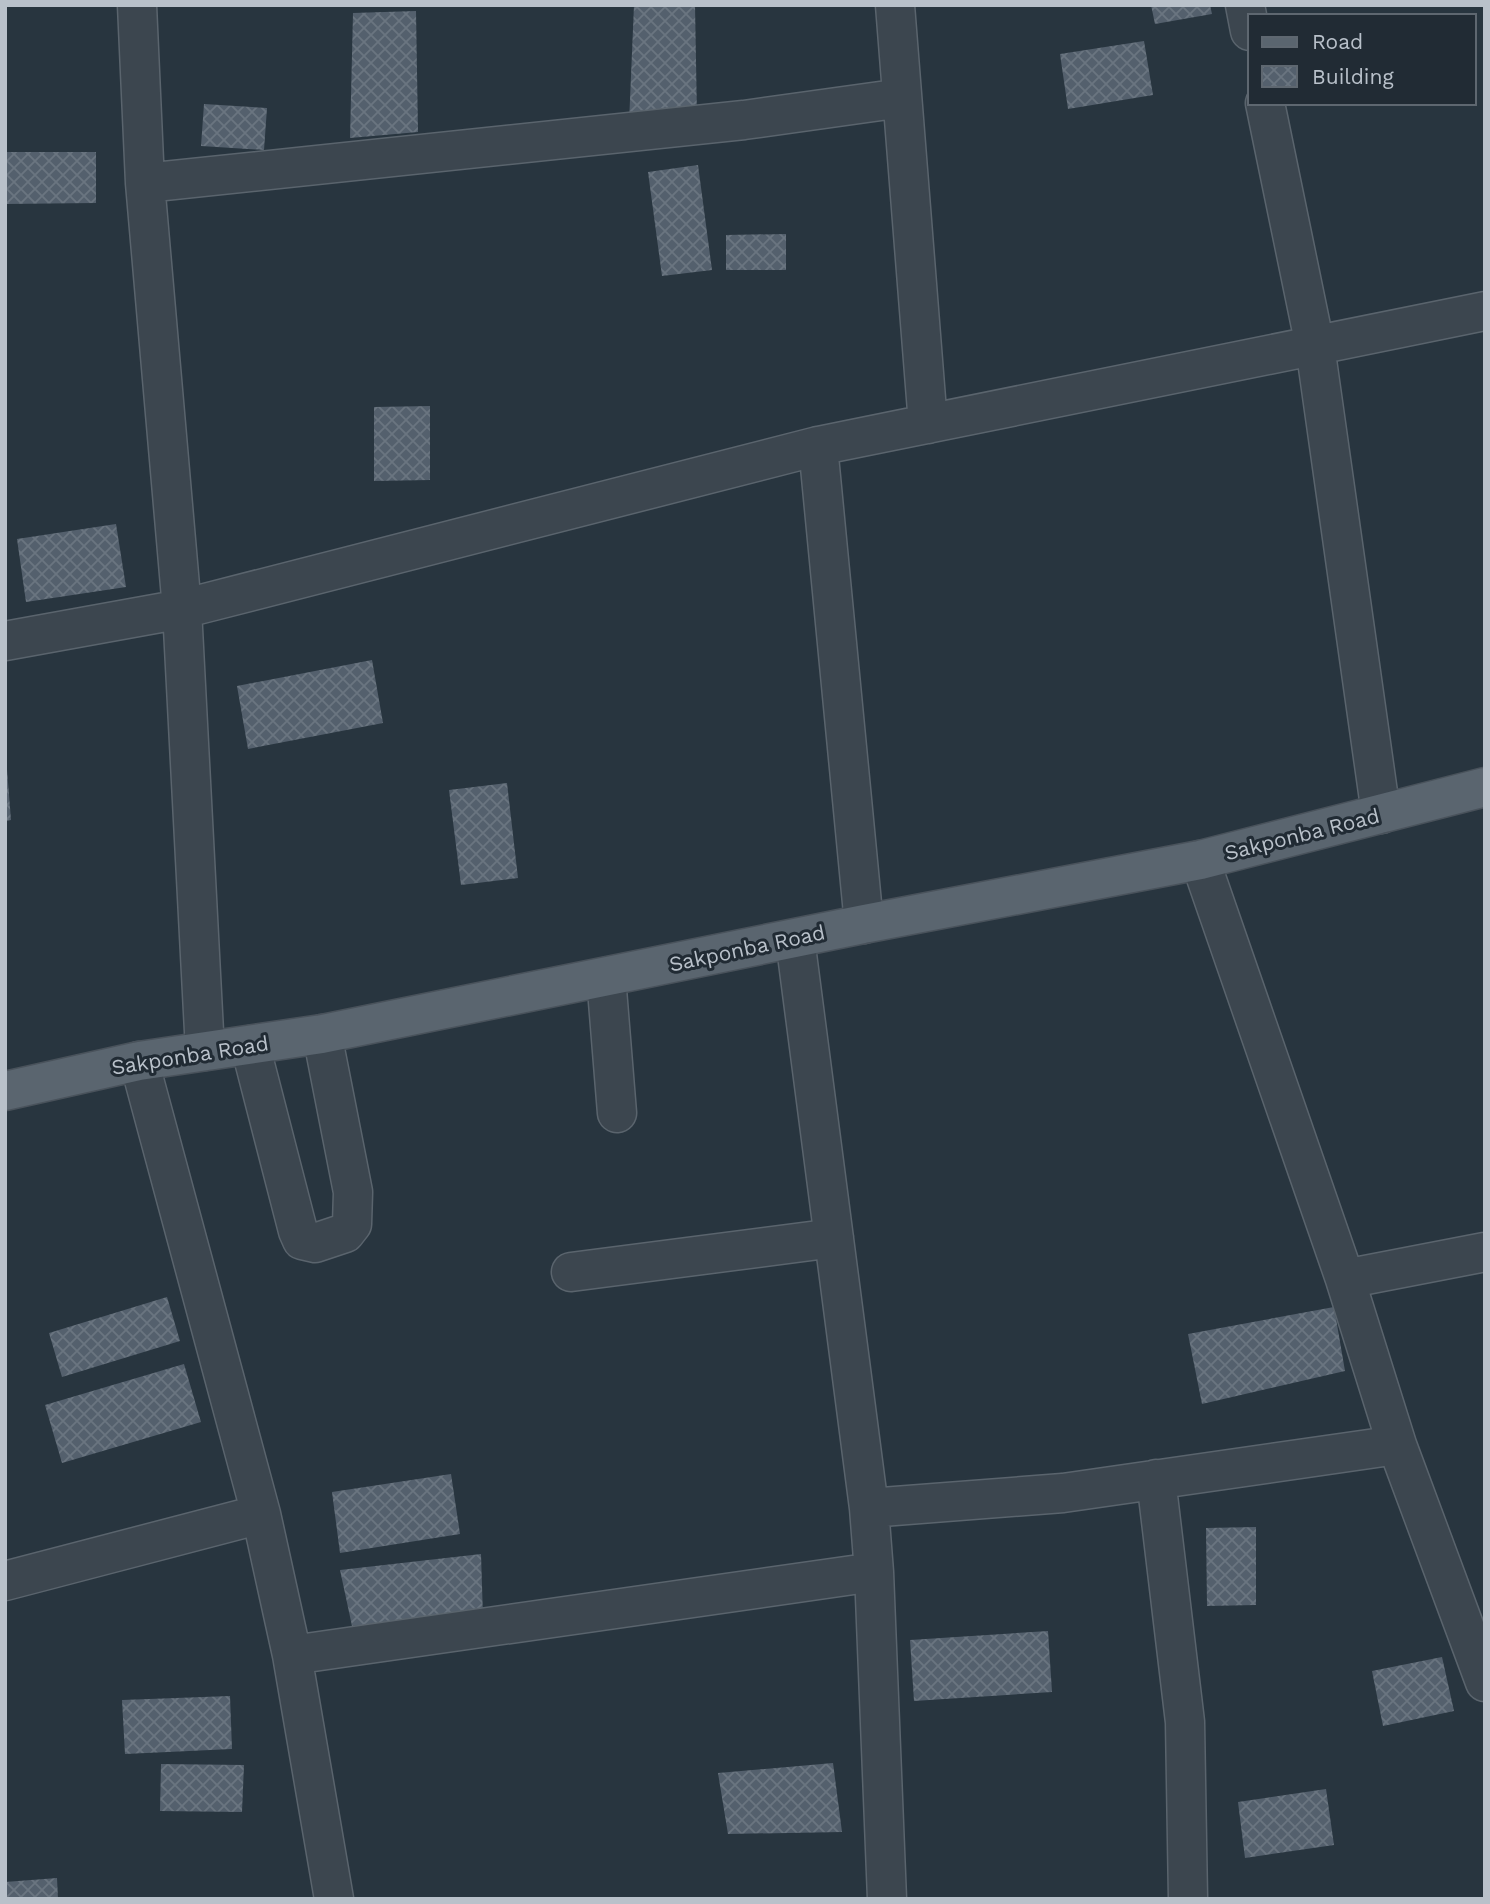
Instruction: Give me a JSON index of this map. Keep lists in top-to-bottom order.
{
  "streets": {
    "main road": ["Sakponba Road"]
  },
  "legend": ["Road", "Building"]
}
